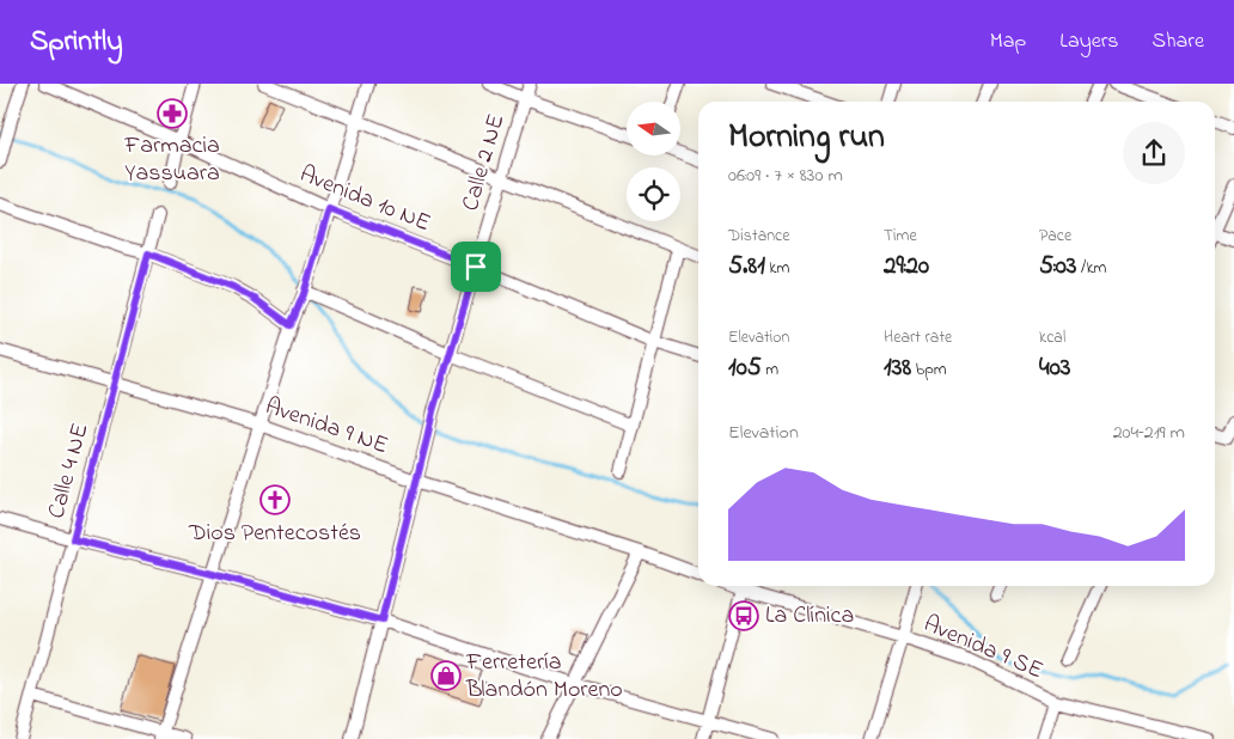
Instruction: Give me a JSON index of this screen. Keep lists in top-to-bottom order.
{
  "streets": {
    "street": [
      "Calle 2 NE",
      "Avenida 10 NE",
      "Avenida 9 NE",
      "Calle 4 NE",
      "Avenida 9 SE"
    ]
  },
  "crossings": [
    ["Calle 2 NE", "Avenida 10 NE"],
    ["Calle 2 NE", "Avenida 9 NE"],
    ["Avenida 9 NE", "Calle 4 NE"]
  ],
  "places": {
    "pharmacy": ["Farmacia Yassuara"],
    "church": ["Dios Pentecostés"],
    "bus stop": ["La Clínica"],
    "shop": ["Ferretería Blandón Moreno"]
  },
  "north": "left",
  "page": {
    "header": "Sprintly",
    "nav": ["Map", "Layers", "Share"],
    "heading": ["Morning run", "06:09 · 7 × 830 m"],
    "stats": [
      ["Distance", "5.81 km"],
      ["Time", "29:20"],
      ["Pace", "5:03 /km"],
      ["Elevation", "105 m"],
      ["Heart rate", "138 bpm"],
      ["kcal", "403"]
    ],
    "chart": ["Elevation", "204–219 m"]
  }
}
